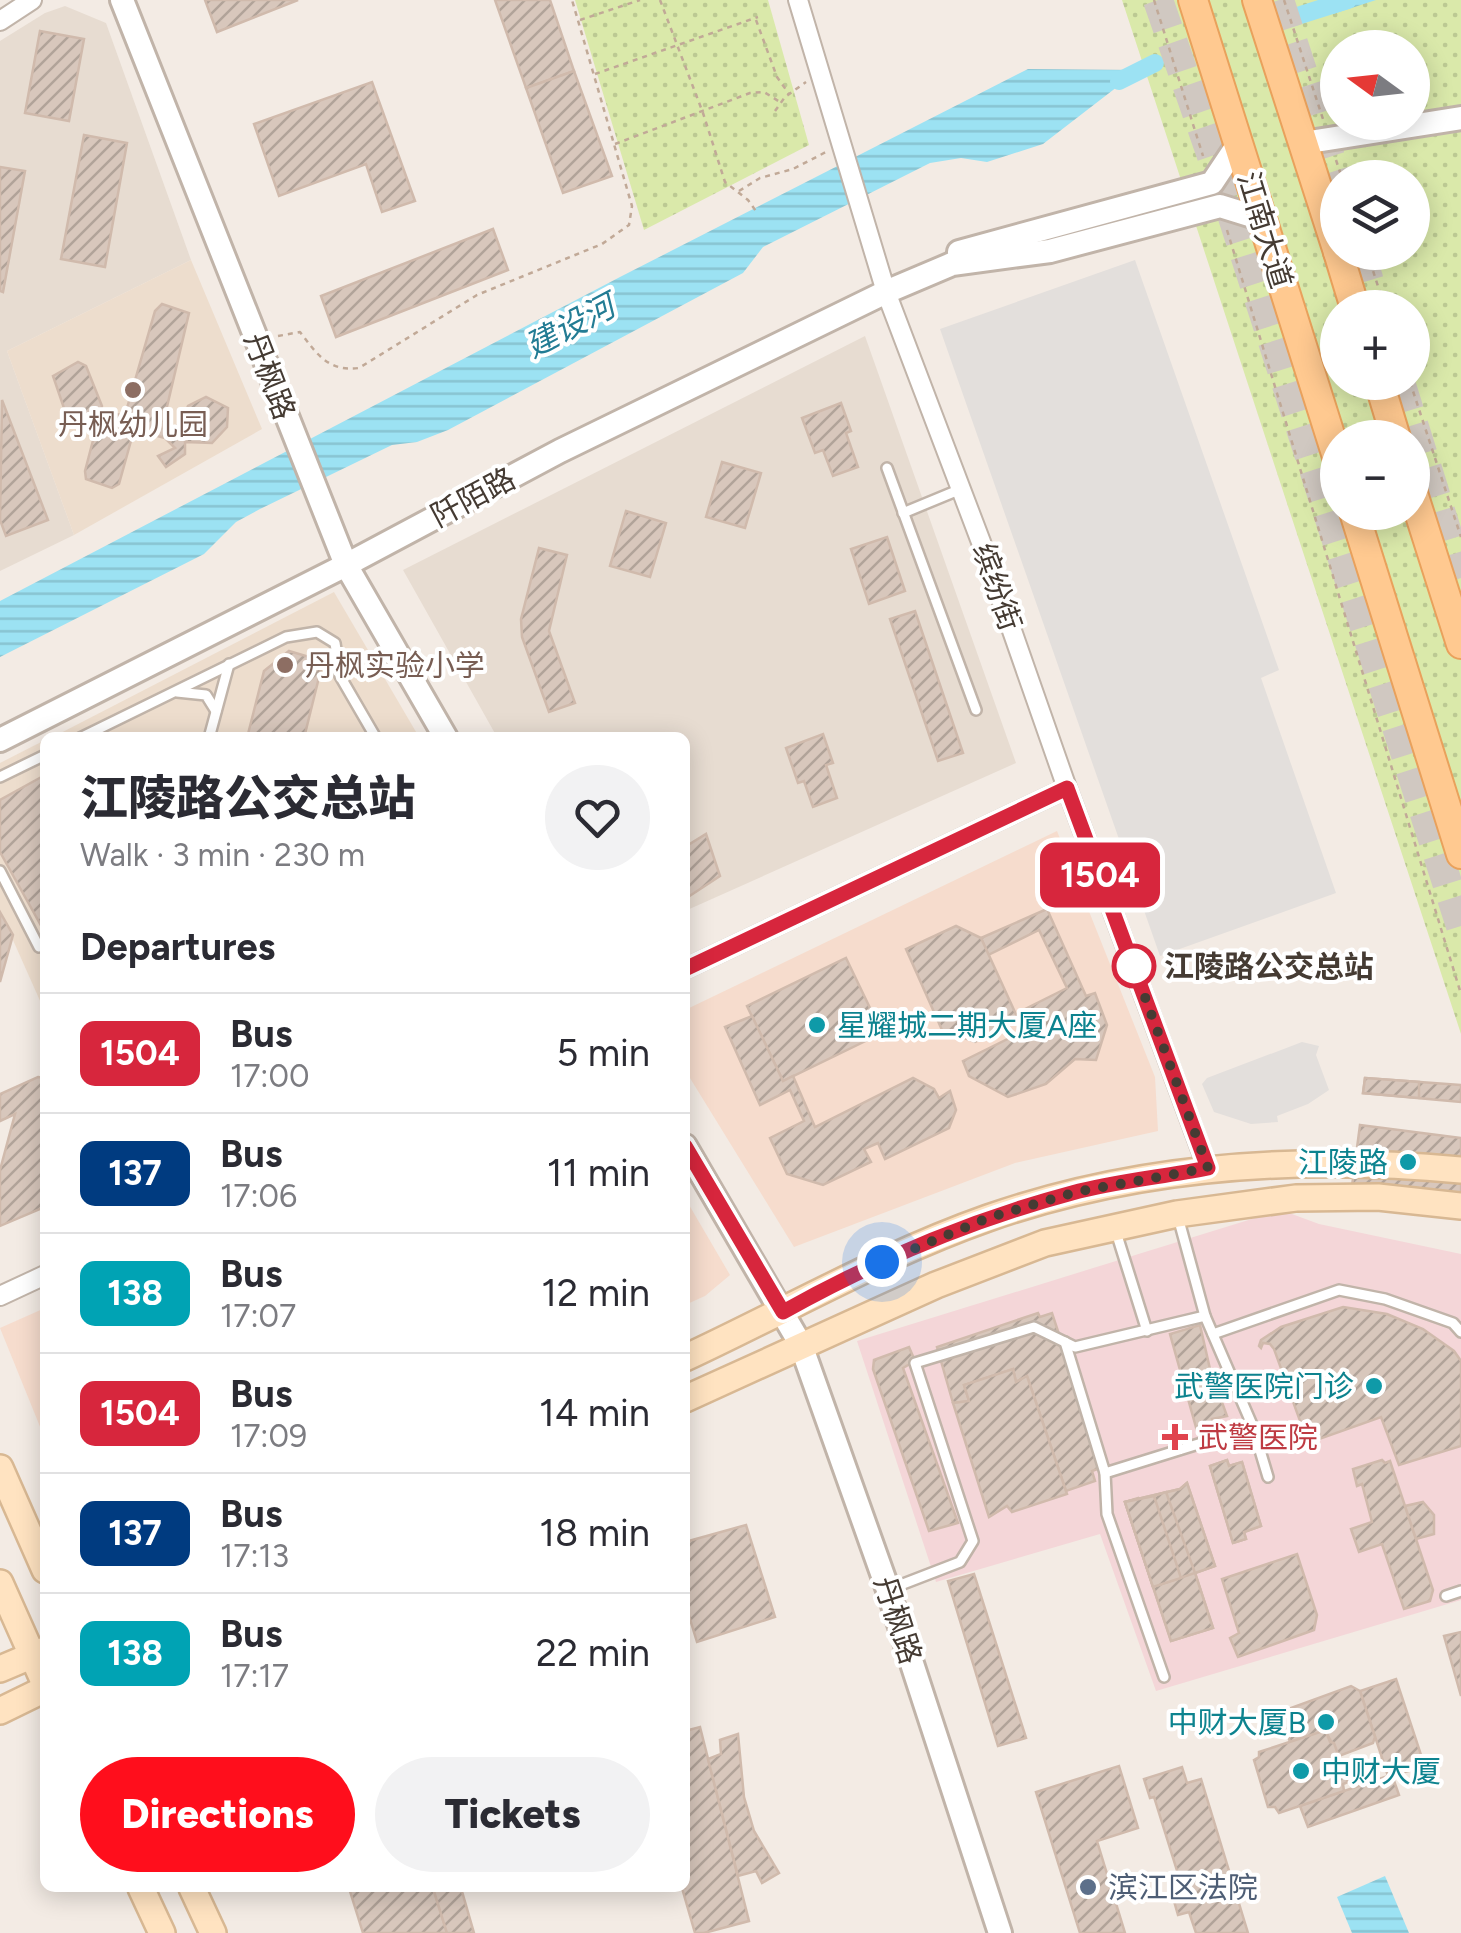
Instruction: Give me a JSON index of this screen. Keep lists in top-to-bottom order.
{
  "streets": {
    "main road": ["江南大道"],
    "street": ["丹枫路", "阡陌路", "缤纷街"]
  },
  "crossings": [
    ["丹枫路", "阡陌路"],
    ["阡陌路", "缤纷街"]
  ],
  "water": ["建设河"],
  "places": {
    "other": [
      "丹枫幼儿园",
      "丹枫实验小学",
      "江陵路公交总站",
      "星耀城二期大厦A座",
      "江陵路",
      "武警医院门诊",
      "中财大厦B",
      "中财大厦",
      "滨江区法院"
    ],
    "health": ["武警医院"]
  },
  "lines": ["bus line 1504"],
  "north": "left",
  "page": {
    "on_map": "1504",
    "map_buttons": ["+", "−"],
    "heading": [
      ["江陵路公交总站", "Walk · 3 min · 230 m"],
      "Departures"
    ],
    "list": [
      {
        "mark": "1504",
        "name": "Bus",
        "note": "17:00",
        "value": "5 min"
      },
      {
        "mark": "137",
        "name": "Bus",
        "note": "17:06",
        "value": "11 min"
      },
      {
        "mark": "138",
        "name": "Bus",
        "note": "17:07",
        "value": "12 min"
      },
      {
        "mark": "1504",
        "name": "Bus",
        "note": "17:09",
        "value": "14 min"
      },
      {
        "mark": "137",
        "name": "Bus",
        "note": "17:13",
        "value": "18 min"
      },
      {
        "mark": "138",
        "name": "Bus",
        "note": "17:17",
        "value": "22 min"
      }
    ],
    "buttons": ["Directions", "Tickets"]
  }
}
